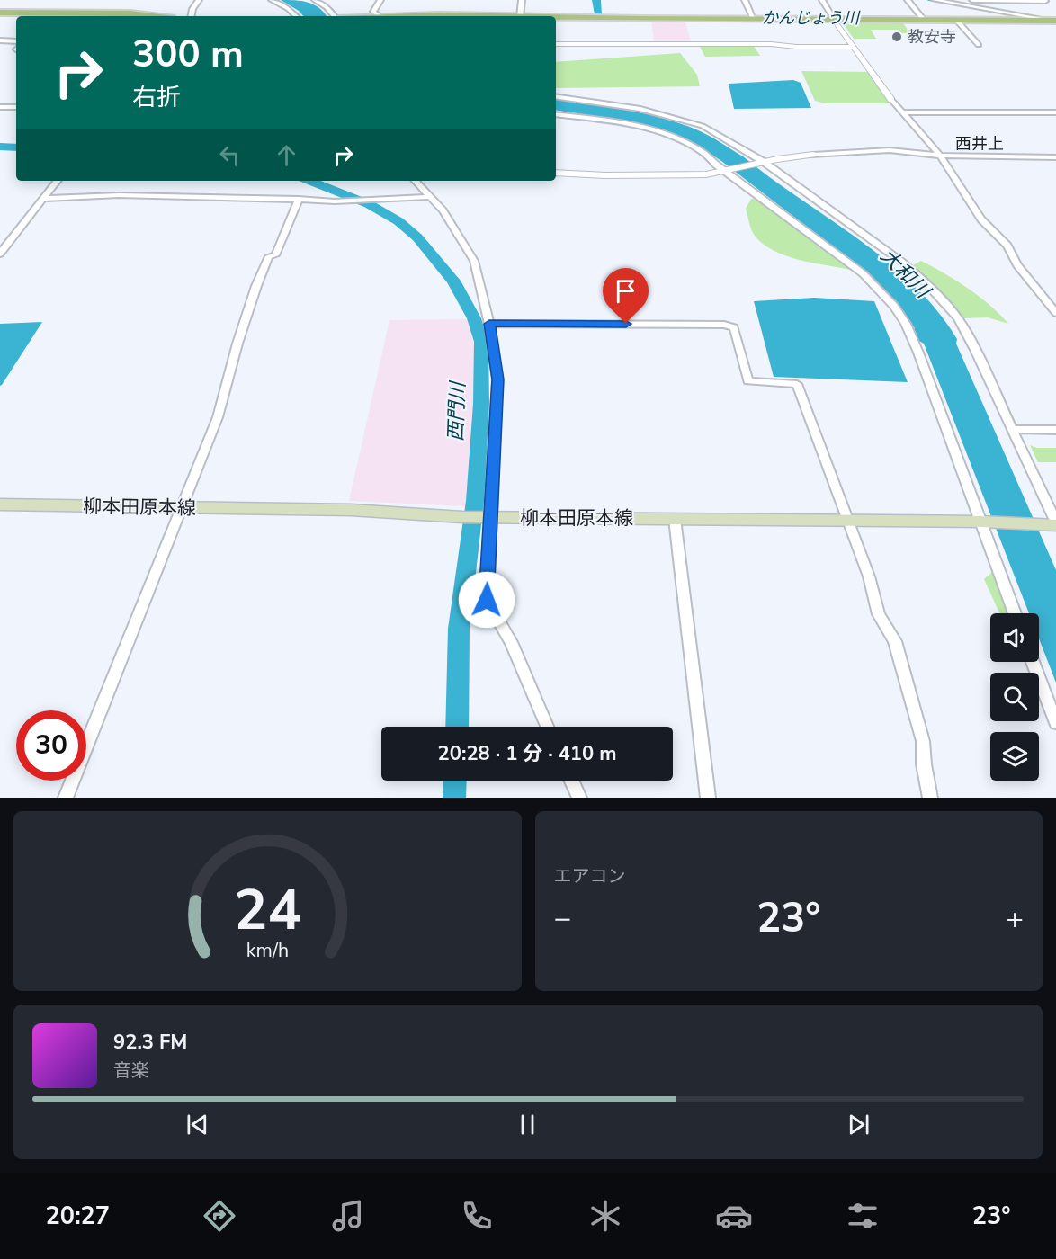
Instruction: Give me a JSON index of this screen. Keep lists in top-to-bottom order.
{
  "streets": {
    "main road": ["柳本田原本線"]
  },
  "districts": ["西井上"],
  "water": ["かんじょう川", "大和川", "西門川"],
  "places": ["教安寺"],
  "page": {
    "turn": ["300 m", "右折"],
    "limit": "30",
    "trip": "20:28 · 1 分 · 410 m",
    "tile": "エアコン",
    "heat": ["−", "23°", "+"],
    "song": ["92.3 FM", "音楽"],
    "tabs": ["20:27", "23°"],
    "gauge": ["24", "km/h"]
  }
}
